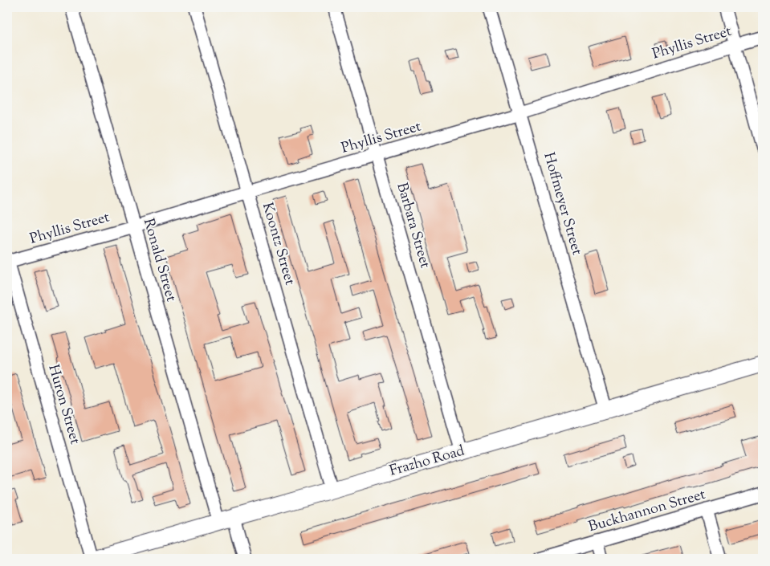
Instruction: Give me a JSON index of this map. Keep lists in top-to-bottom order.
{
  "streets": {
    "street": [
      "Phyllis Street",
      "Hoffmeyer Street",
      "Barbara Street",
      "Koontz Street",
      "Ronald Street",
      "Huron Street",
      "Frazho Road",
      "Buckhannon Street"
    ]
  },
  "crossings": [
    ["Phyllis Street", "Hoffmeyer Street"],
    ["Phyllis Street", "Barbara Street"],
    ["Phyllis Street", "Koontz Street"],
    ["Phyllis Street", "Ronald Street"],
    ["Phyllis Street", "Huron Street"],
    ["Hoffmeyer Street", "Frazho Road"],
    ["Barbara Street", "Frazho Road"],
    ["Koontz Street", "Frazho Road"],
    ["Ronald Street", "Frazho Road"],
    ["Huron Street", "Frazho Road"]
  ]
}
